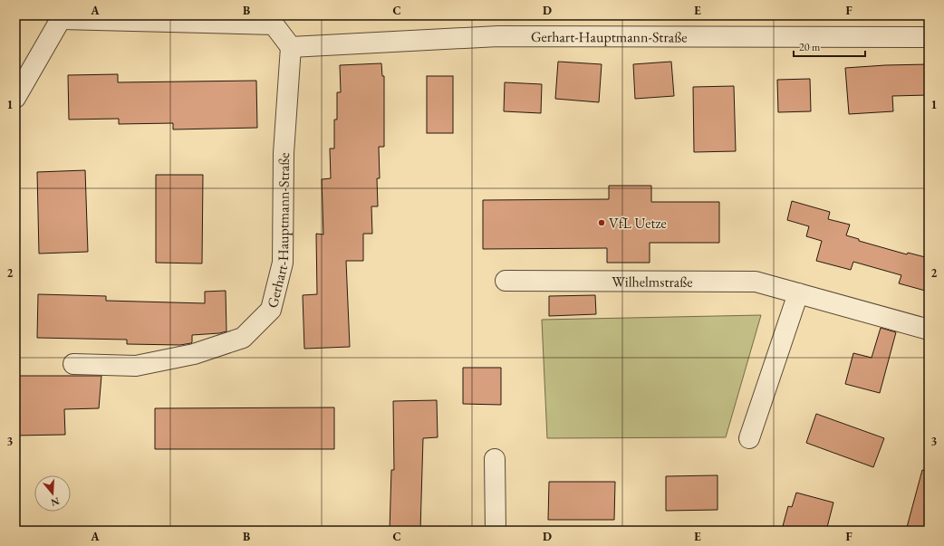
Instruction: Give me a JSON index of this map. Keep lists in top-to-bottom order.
{
  "streets": {
    "street": ["Gerhart-Hauptmann-Straße", "Wilhelmstraße"]
  },
  "places": ["VfL Uetze"],
  "scale_bar": "20 m",
  "north": "bottom",
  "grid": {
    "columns": [
      "A",
      "B",
      "C",
      "D",
      "E",
      "F"
    ],
    "rows": ["1", "2", "3"]
  }
}
